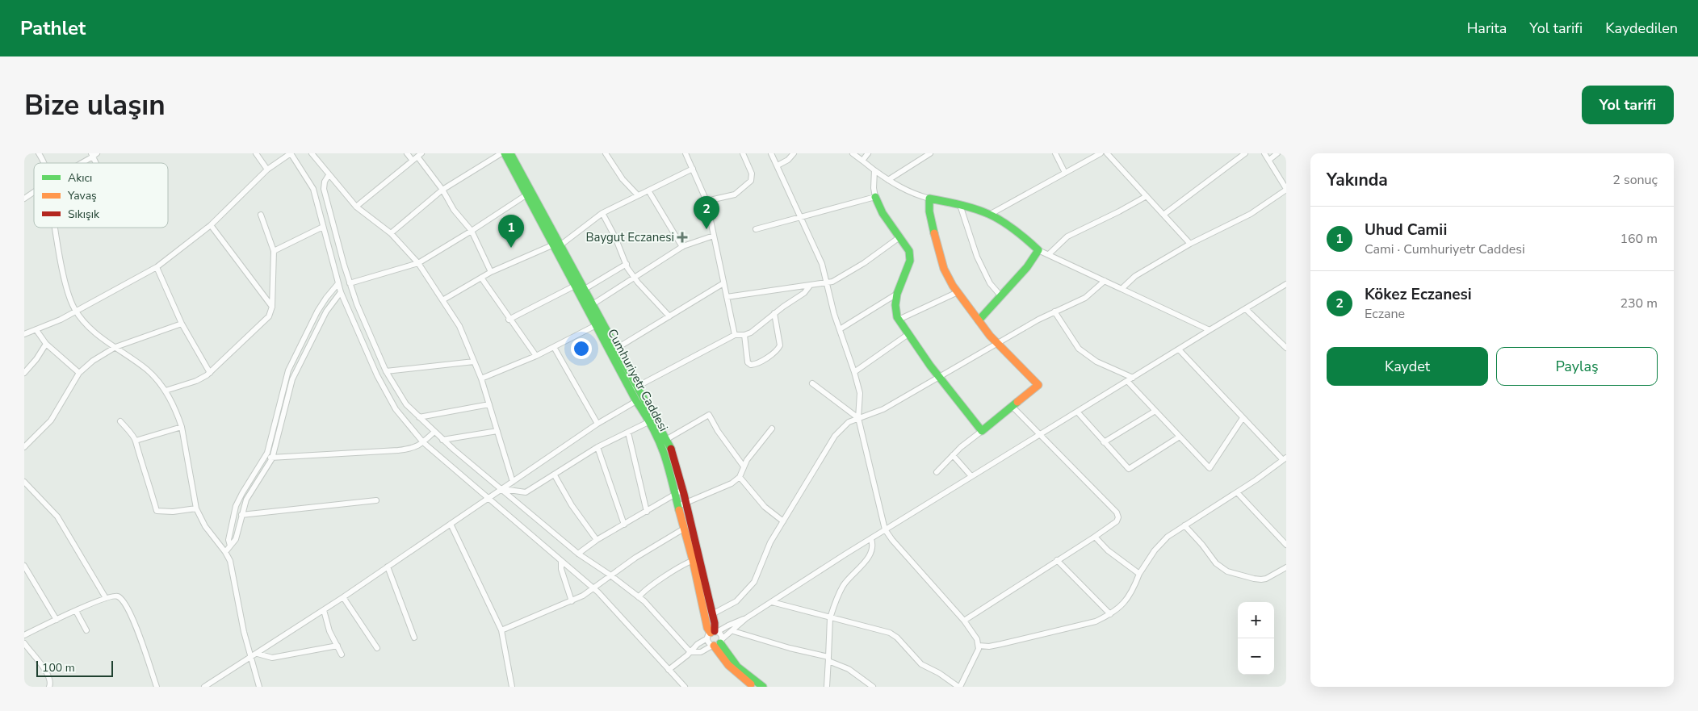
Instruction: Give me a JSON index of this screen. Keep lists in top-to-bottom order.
{
  "streets": {
    "main road": ["Cumhuriyetr Caddesi"]
  },
  "places": {
    "health": ["Baygut Eczanesi"]
  },
  "legend": ["Akıcı", "Yavaş", "Sıkışık"],
  "scale_bar": "100 m",
  "page": {
    "header": "Pathlet",
    "nav": ["Harita", "Yol tarifi", "Kaydedilen"],
    "buttons": [
      "Yol tarifi",
      ["Kaydet", "Paylaş"]
    ],
    "title": "Bize ulaşın",
    "heading": ["Yakında", "2 sonuç"],
    "pins": ["2", "1"],
    "list": [
      {
        "mark": "1",
        "name": "Uhud Camii",
        "note": "Cami · Cumhuriyetr Caddesi",
        "value": "160 m"
      },
      {
        "mark": "2",
        "name": "Kökez Eczanesi",
        "note": "Eczane",
        "value": "230 m"
      }
    ],
    "map_buttons": ["+", "−"],
    "scale": "100 m"
  }
}
